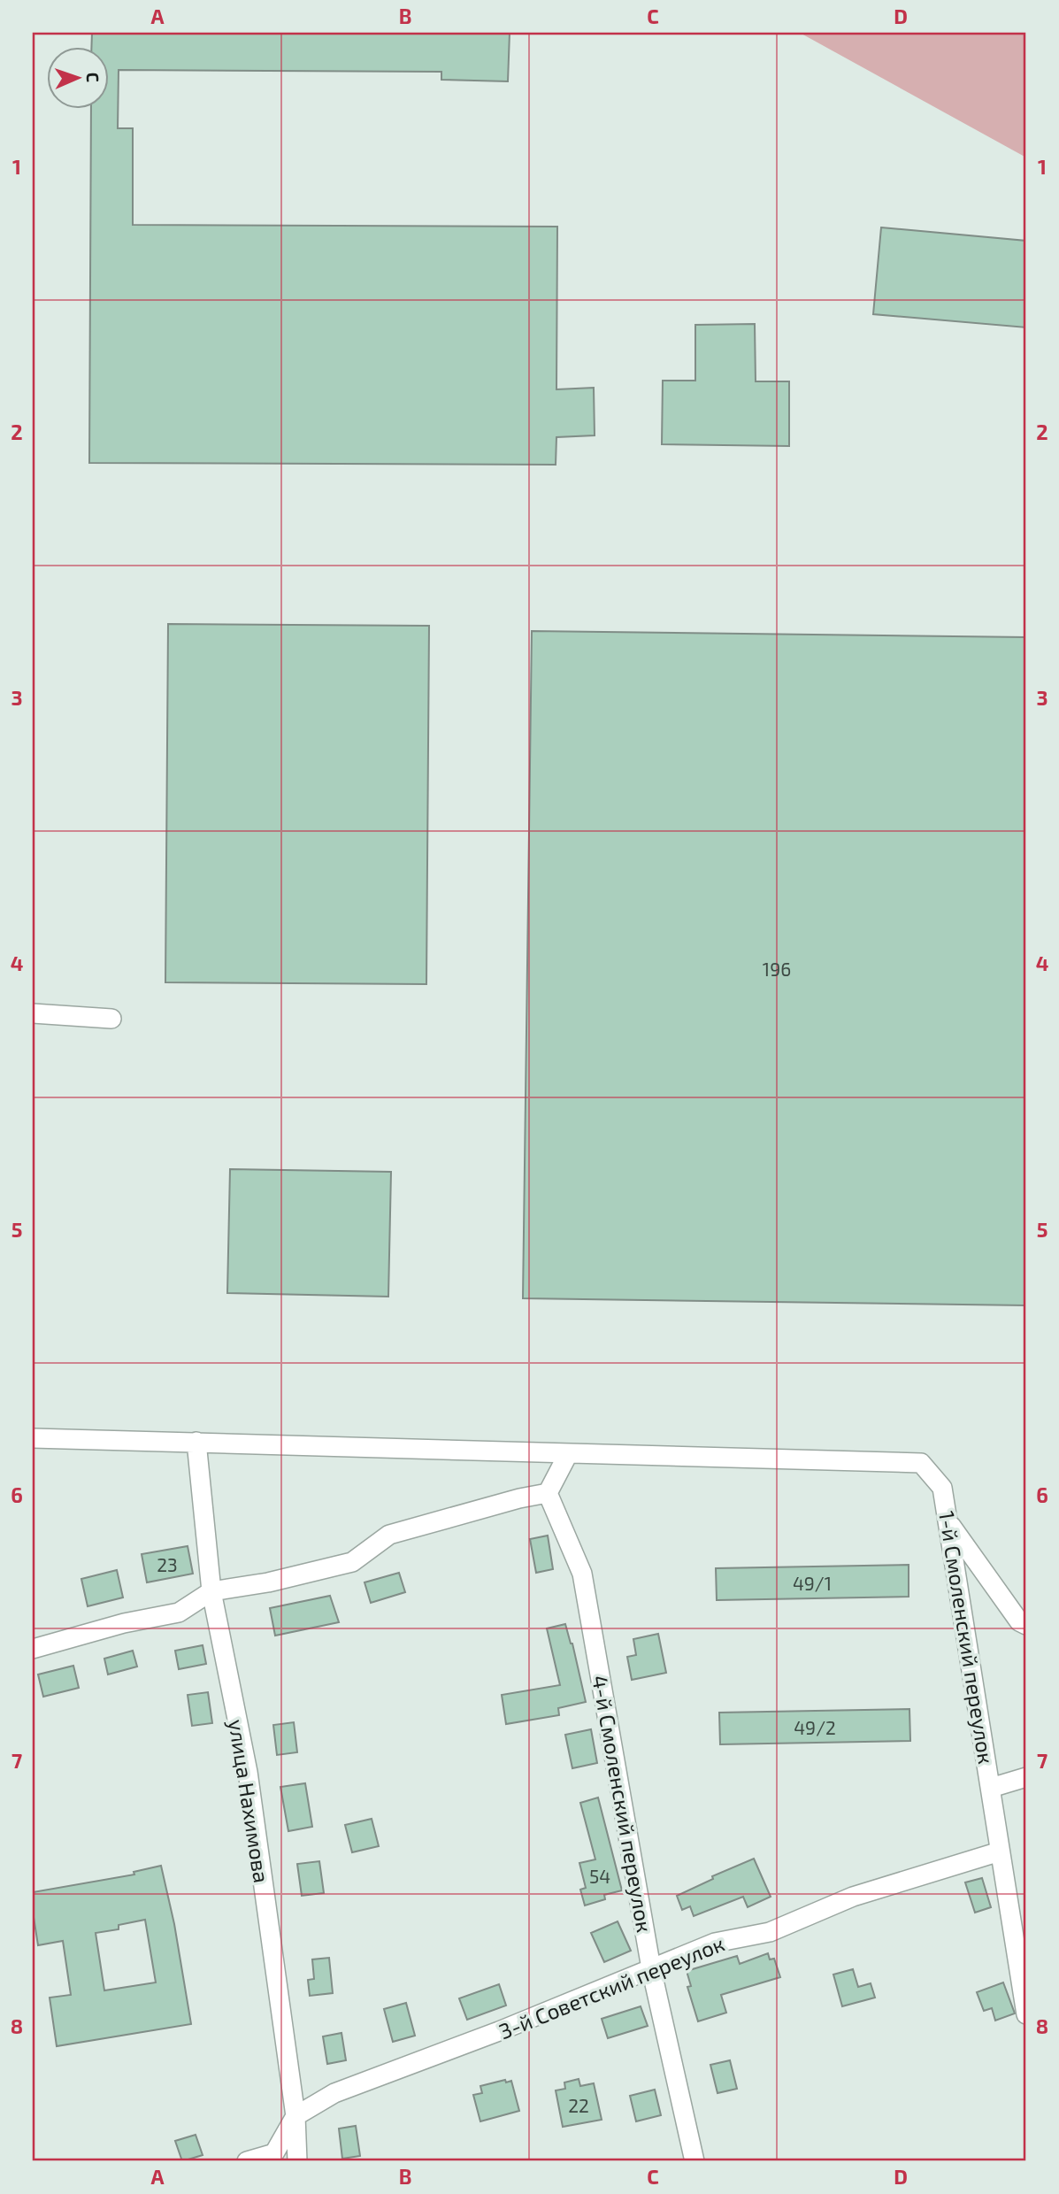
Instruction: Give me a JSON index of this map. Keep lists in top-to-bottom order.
{
  "streets": {
    "street": [
      "1-й Смоленский переулок",
      "улица Нахимова",
      "4-й Смоленский переулок",
      "3-й Советский переулок"
    ]
  },
  "crossings": [
    ["1-й Смоленский переулок", "3-й Советский переулок"],
    ["улица Нахимова", "3-й Советский переулок"],
    ["4-й Смоленский переулок", "3-й Советский переулок"]
  ],
  "house_numbers": [
    "196",
    "23",
    "49/1",
    "49/2",
    "54",
    "22"
  ],
  "north": "right",
  "grid": {
    "columns": [
      "A",
      "B",
      "C",
      "D"
    ],
    "rows": [
      "1",
      "2",
      "3",
      "4",
      "5",
      "6",
      "7",
      "8"
    ]
  }
}
